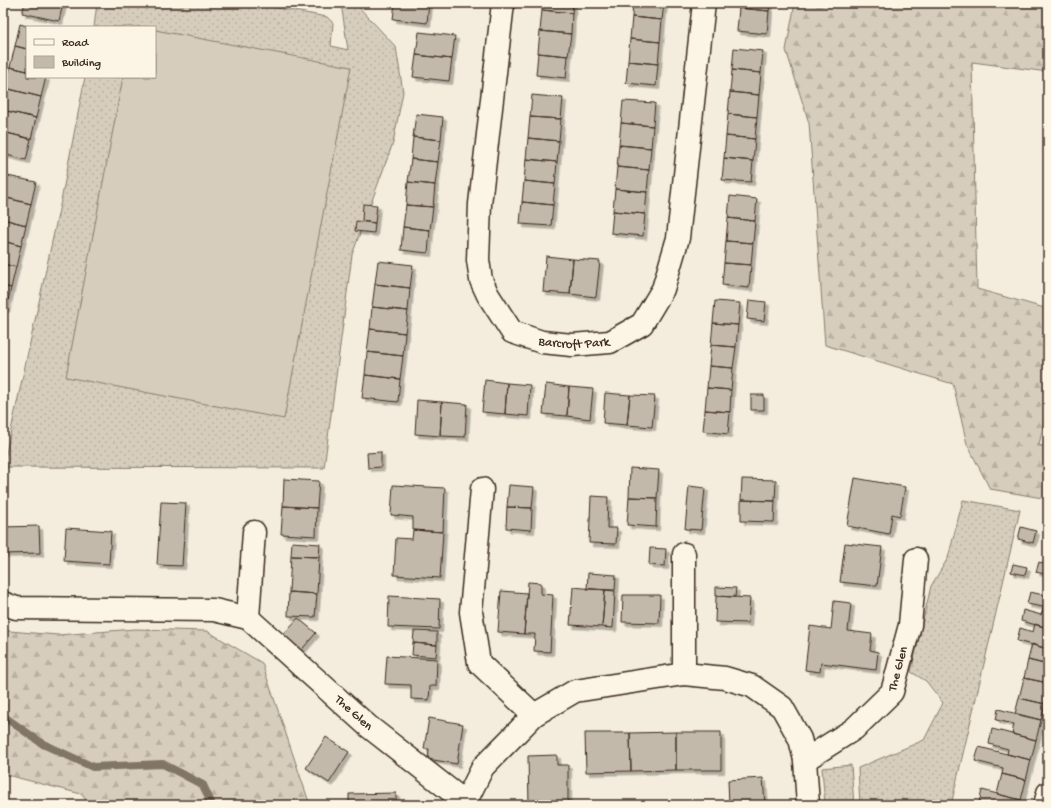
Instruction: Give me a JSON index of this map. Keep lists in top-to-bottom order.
{
  "streets": {
    "street": ["Barcroft Park", "The Glen"]
  },
  "legend": ["Road", "Building"]
}
